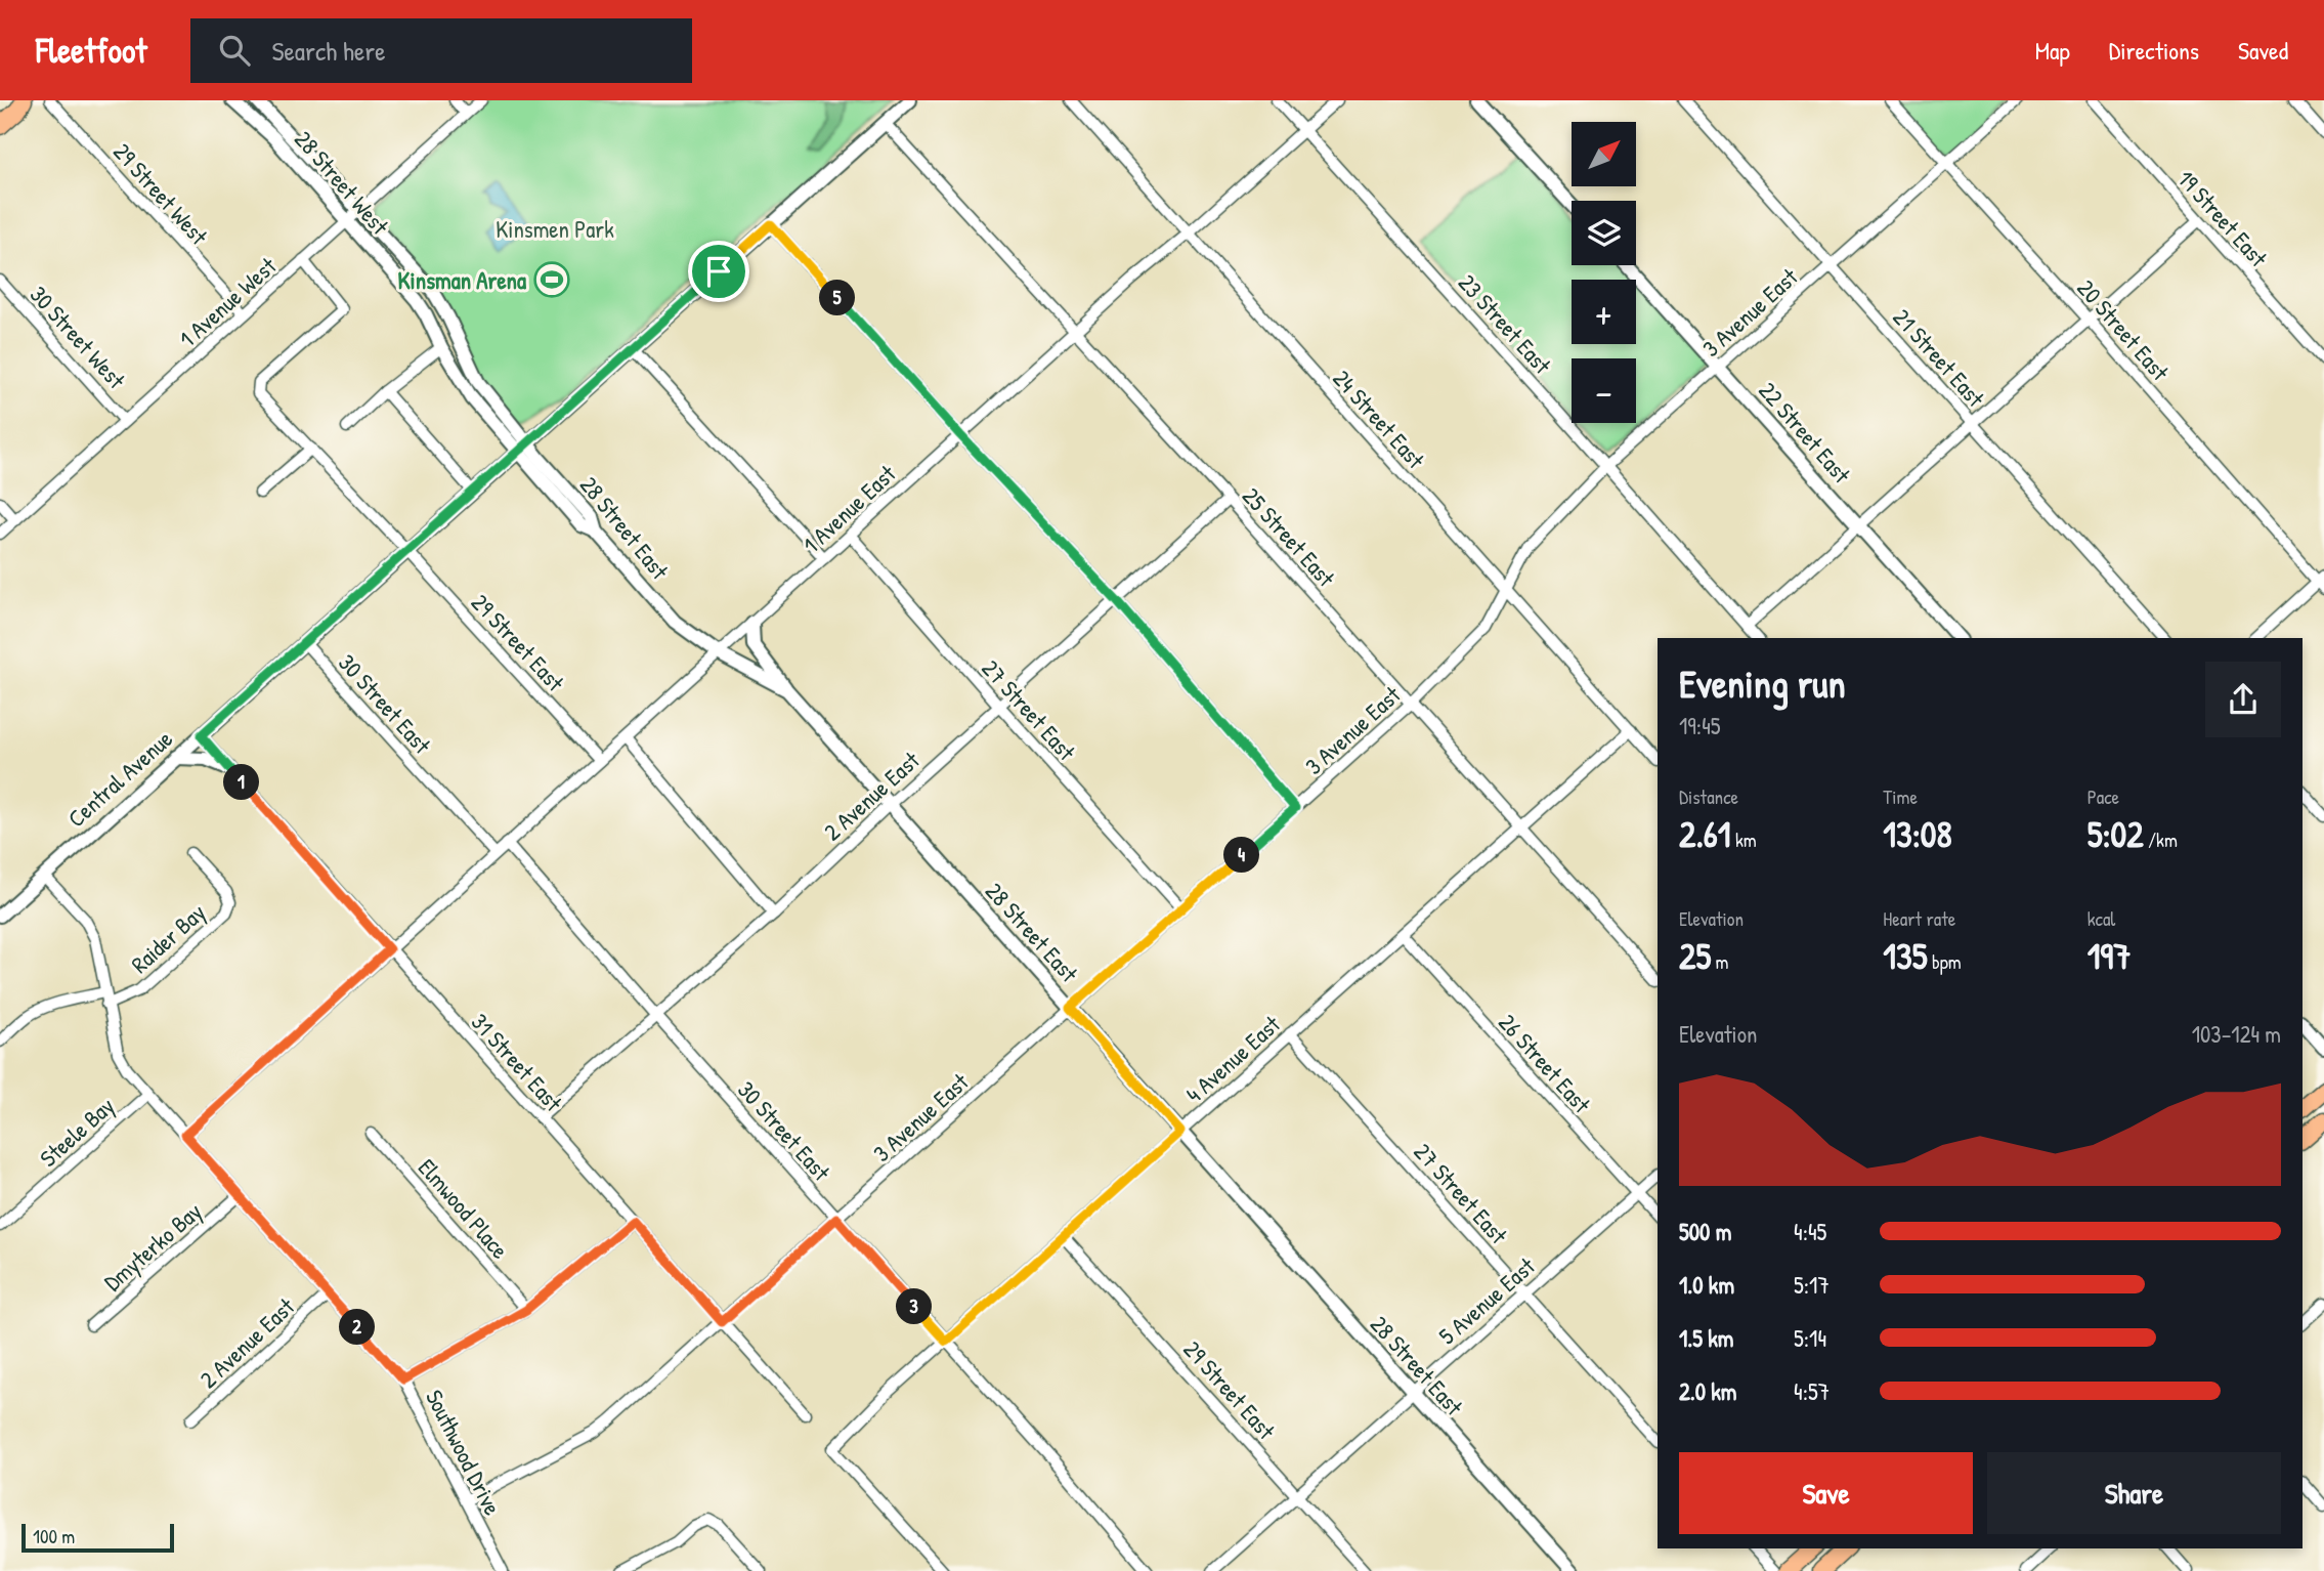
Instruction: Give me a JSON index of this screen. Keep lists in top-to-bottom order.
{
  "streets": {
    "street": [
      "28 Street West",
      "29 Street West",
      "19 Street East",
      "1 Avenue West",
      "3 Avenue East",
      "23 Street East",
      "20 Street East",
      "30 Street West",
      "21 Street East",
      "24 Street East",
      "22 Street East",
      "1 Avenue East",
      "28 Street East",
      "25 Street East",
      "29 Street East",
      "30 Street East",
      "27 Street East",
      "Central Avenue",
      "2 Avenue East",
      "Raider Bay",
      "4 Avenue East",
      "31 Street East",
      "26 Street East",
      "Steele Bay",
      "Elmwood Place",
      "Dmyterko Bay",
      "5 Avenue East",
      "Southwood Drive"
    ]
  },
  "crossings": [
    ["28 Street West", "1 Avenue West"],
    ["28 Street West", "28 Street East"],
    ["28 Street West", "Central Avenue"],
    ["29 Street West", "1 Avenue West"],
    ["1 Avenue West", "30 Street West"],
    ["1 Avenue West", "29 Street East"],
    ["3 Avenue East", "23 Street East"],
    ["3 Avenue East", "20 Street East"],
    ["3 Avenue East", "21 Street East"],
    ["3 Avenue East", "24 Street East"],
    ["3 Avenue East", "22 Street East"],
    ["3 Avenue East", "28 Street East"],
    ["3 Avenue East", "25 Street East"],
    ["3 Avenue East", "30 Street East"],
    ["3 Avenue East", "27 Street East"],
    ["3 Avenue East", "31 Street East"],
    ["3 Avenue East", "Southwood Drive"],
    ["23 Street East", "1 Avenue East"],
    ["24 Street East", "1 Avenue East"],
    ["24 Street East", "4 Avenue East"],
    ["1 Avenue East", "28 Street East"],
    ["1 Avenue East", "25 Street East"],
    ["1 Avenue East", "29 Street East"],
    ["1 Avenue East", "30 Street East"],
    ["1 Avenue East", "27 Street East"],
    ["1 Avenue East", "31 Street East"],
    ["1 Avenue East", "Southwood Drive"],
    ["28 Street East", "Central Avenue"],
    ["28 Street East", "2 Avenue East"],
    ["28 Street East", "4 Avenue East"],
    ["28 Street East", "5 Avenue East"],
    ["25 Street East", "Central Avenue"],
    ["25 Street East", "2 Avenue East"],
    ["25 Street East", "4 Avenue East"],
    ["29 Street East", "Central Avenue"],
    ["29 Street East", "4 Avenue East"],
    ["29 Street East", "5 Avenue East"],
    ["30 Street East", "Central Avenue"],
    ["30 Street East", "2 Avenue East"],
    ["30 Street East", "4 Avenue East"],
    ["27 Street East", "2 Avenue East"],
    ["27 Street East", "4 Avenue East"],
    ["27 Street East", "5 Avenue East"],
    ["Central Avenue", "31 Street East"],
    ["Central Avenue", "Southwood Drive"],
    ["2 Avenue East", "31 Street East"],
    ["2 Avenue East", "Southwood Drive"],
    ["Raider Bay", "Southwood Drive"],
    ["4 Avenue East", "26 Street East"],
    ["26 Street East", "5 Avenue East"],
    ["Steele Bay", "Southwood Drive"],
    ["Dmyterko Bay", "Southwood Drive"]
  ],
  "parks": ["Kinsmen Park"],
  "places": {
    "sports": ["Kinsman Arena"]
  },
  "scale_bar": "100 m",
  "north": "top right",
  "page": {
    "header": "Fleetfoot",
    "search": "Search here",
    "nav": ["Map", "Directions", "Saved"],
    "map_buttons": ["+", "−"],
    "pins": [
      "5",
      "1",
      "4",
      "3",
      "2"
    ],
    "heading": ["Evening run", "19:45"],
    "stats": [
      ["Distance", "2.61 km"],
      ["Time", "13:08"],
      ["Pace", "5:02 /km"],
      ["Elevation", "25 m"],
      ["Heart rate", "135 bpm"],
      ["kcal", "197"]
    ],
    "chart": ["Elevation", "103–124 m"],
    "list": [
      {
        "name": "500 m",
        "note": "4:45"
      },
      {
        "name": "1.0 km",
        "note": "5:17"
      },
      {
        "name": "1.5 km",
        "note": "5:14"
      },
      {
        "name": "2.0 km",
        "note": "4:57"
      }
    ],
    "buttons": ["Save", "Share"],
    "scale": "100 m"
  }
}
